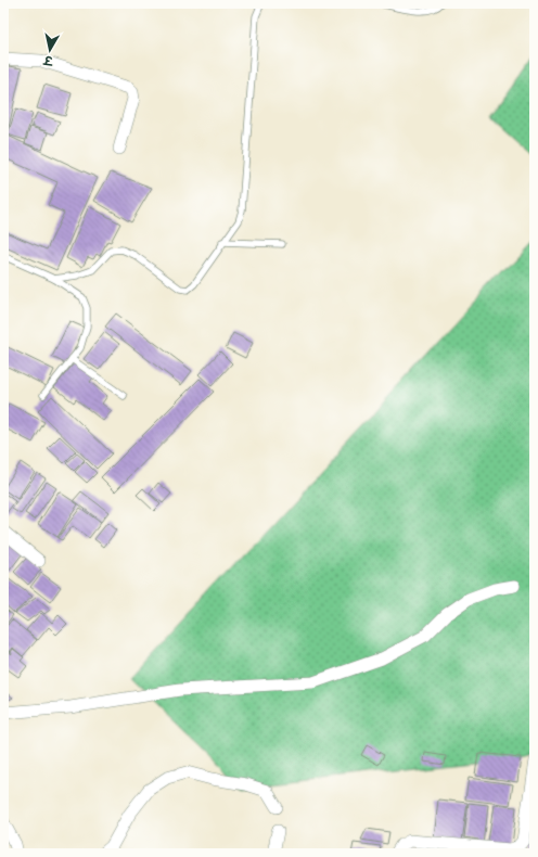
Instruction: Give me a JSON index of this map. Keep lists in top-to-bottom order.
{
  "north": "bottom"
}
